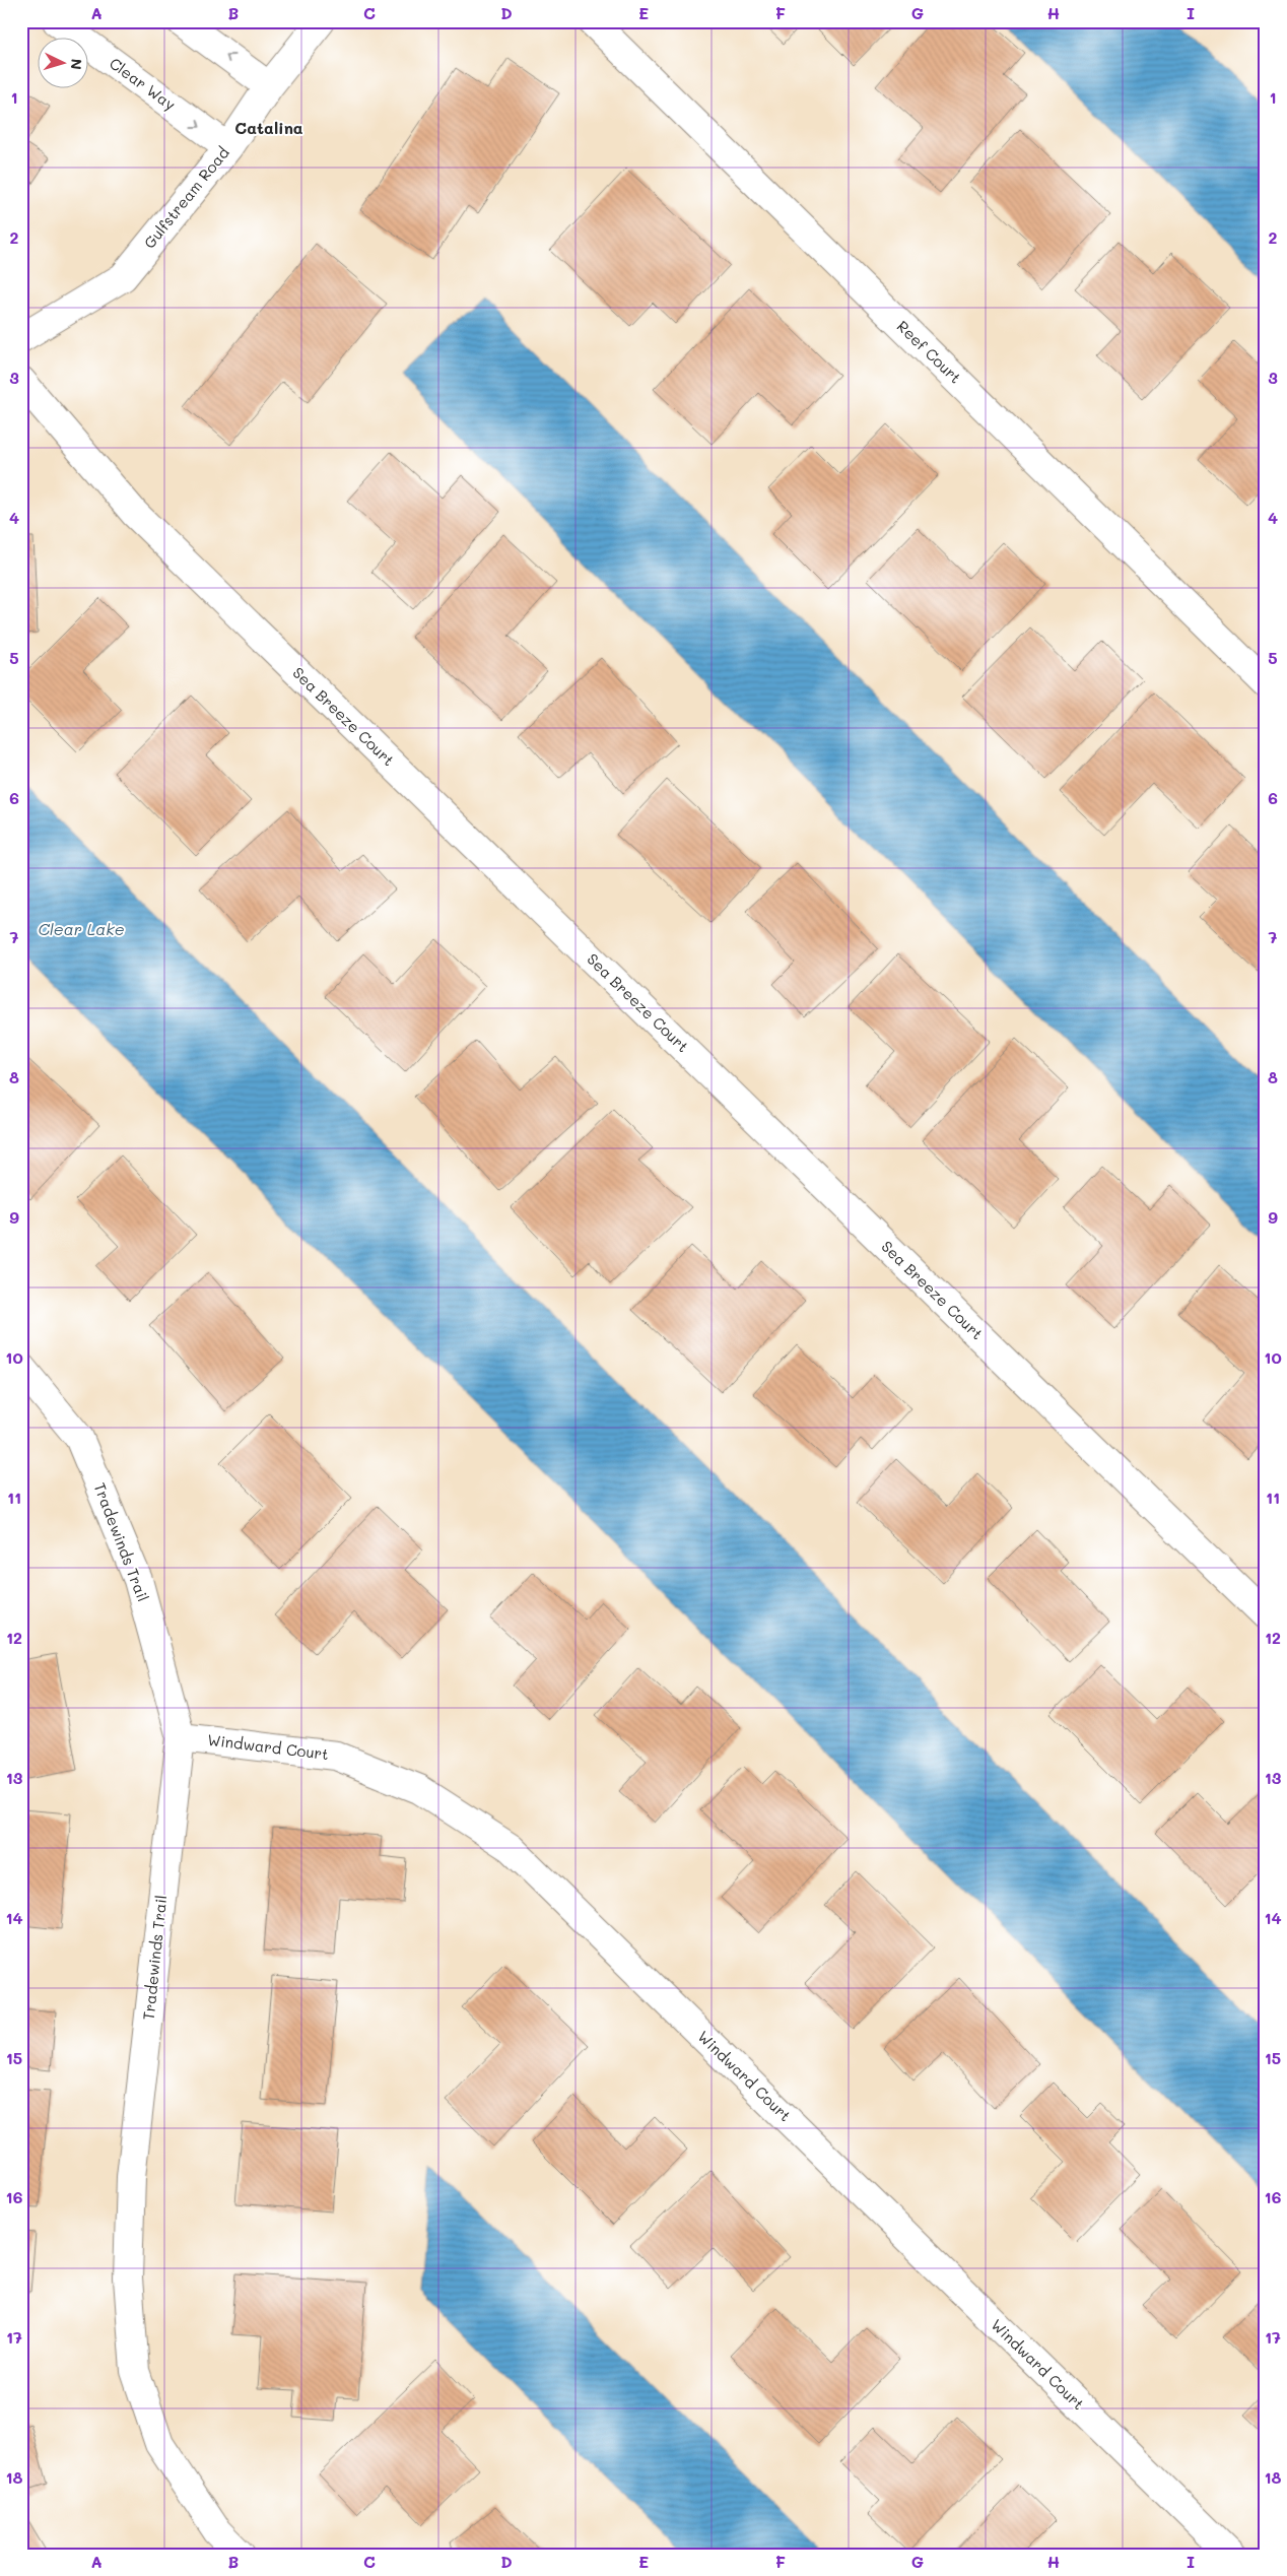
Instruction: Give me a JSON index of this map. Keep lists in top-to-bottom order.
{
  "streets": {
    "street": [
      "Clear Way",
      "Gulfstream Road",
      "Reef Court",
      "Sea Breeze Court",
      "Tradewinds Trail",
      "Windward Court"
    ]
  },
  "crossings": [
    ["Clear Way", "Gulfstream Road"],
    ["Tradewinds Trail", "Windward Court"]
  ],
  "districts": ["Catalina"],
  "water": ["Clear Lake"],
  "north": "right",
  "grid": {
    "columns": [
      "A",
      "B",
      "C",
      "D",
      "E",
      "F",
      "G",
      "H",
      "I"
    ],
    "rows": [
      "1",
      "2",
      "3",
      "4",
      "5",
      "6",
      "7",
      "8",
      "9",
      "10",
      "11",
      "12",
      "13",
      "14",
      "15",
      "16",
      "17",
      "18"
    ]
  }
}
